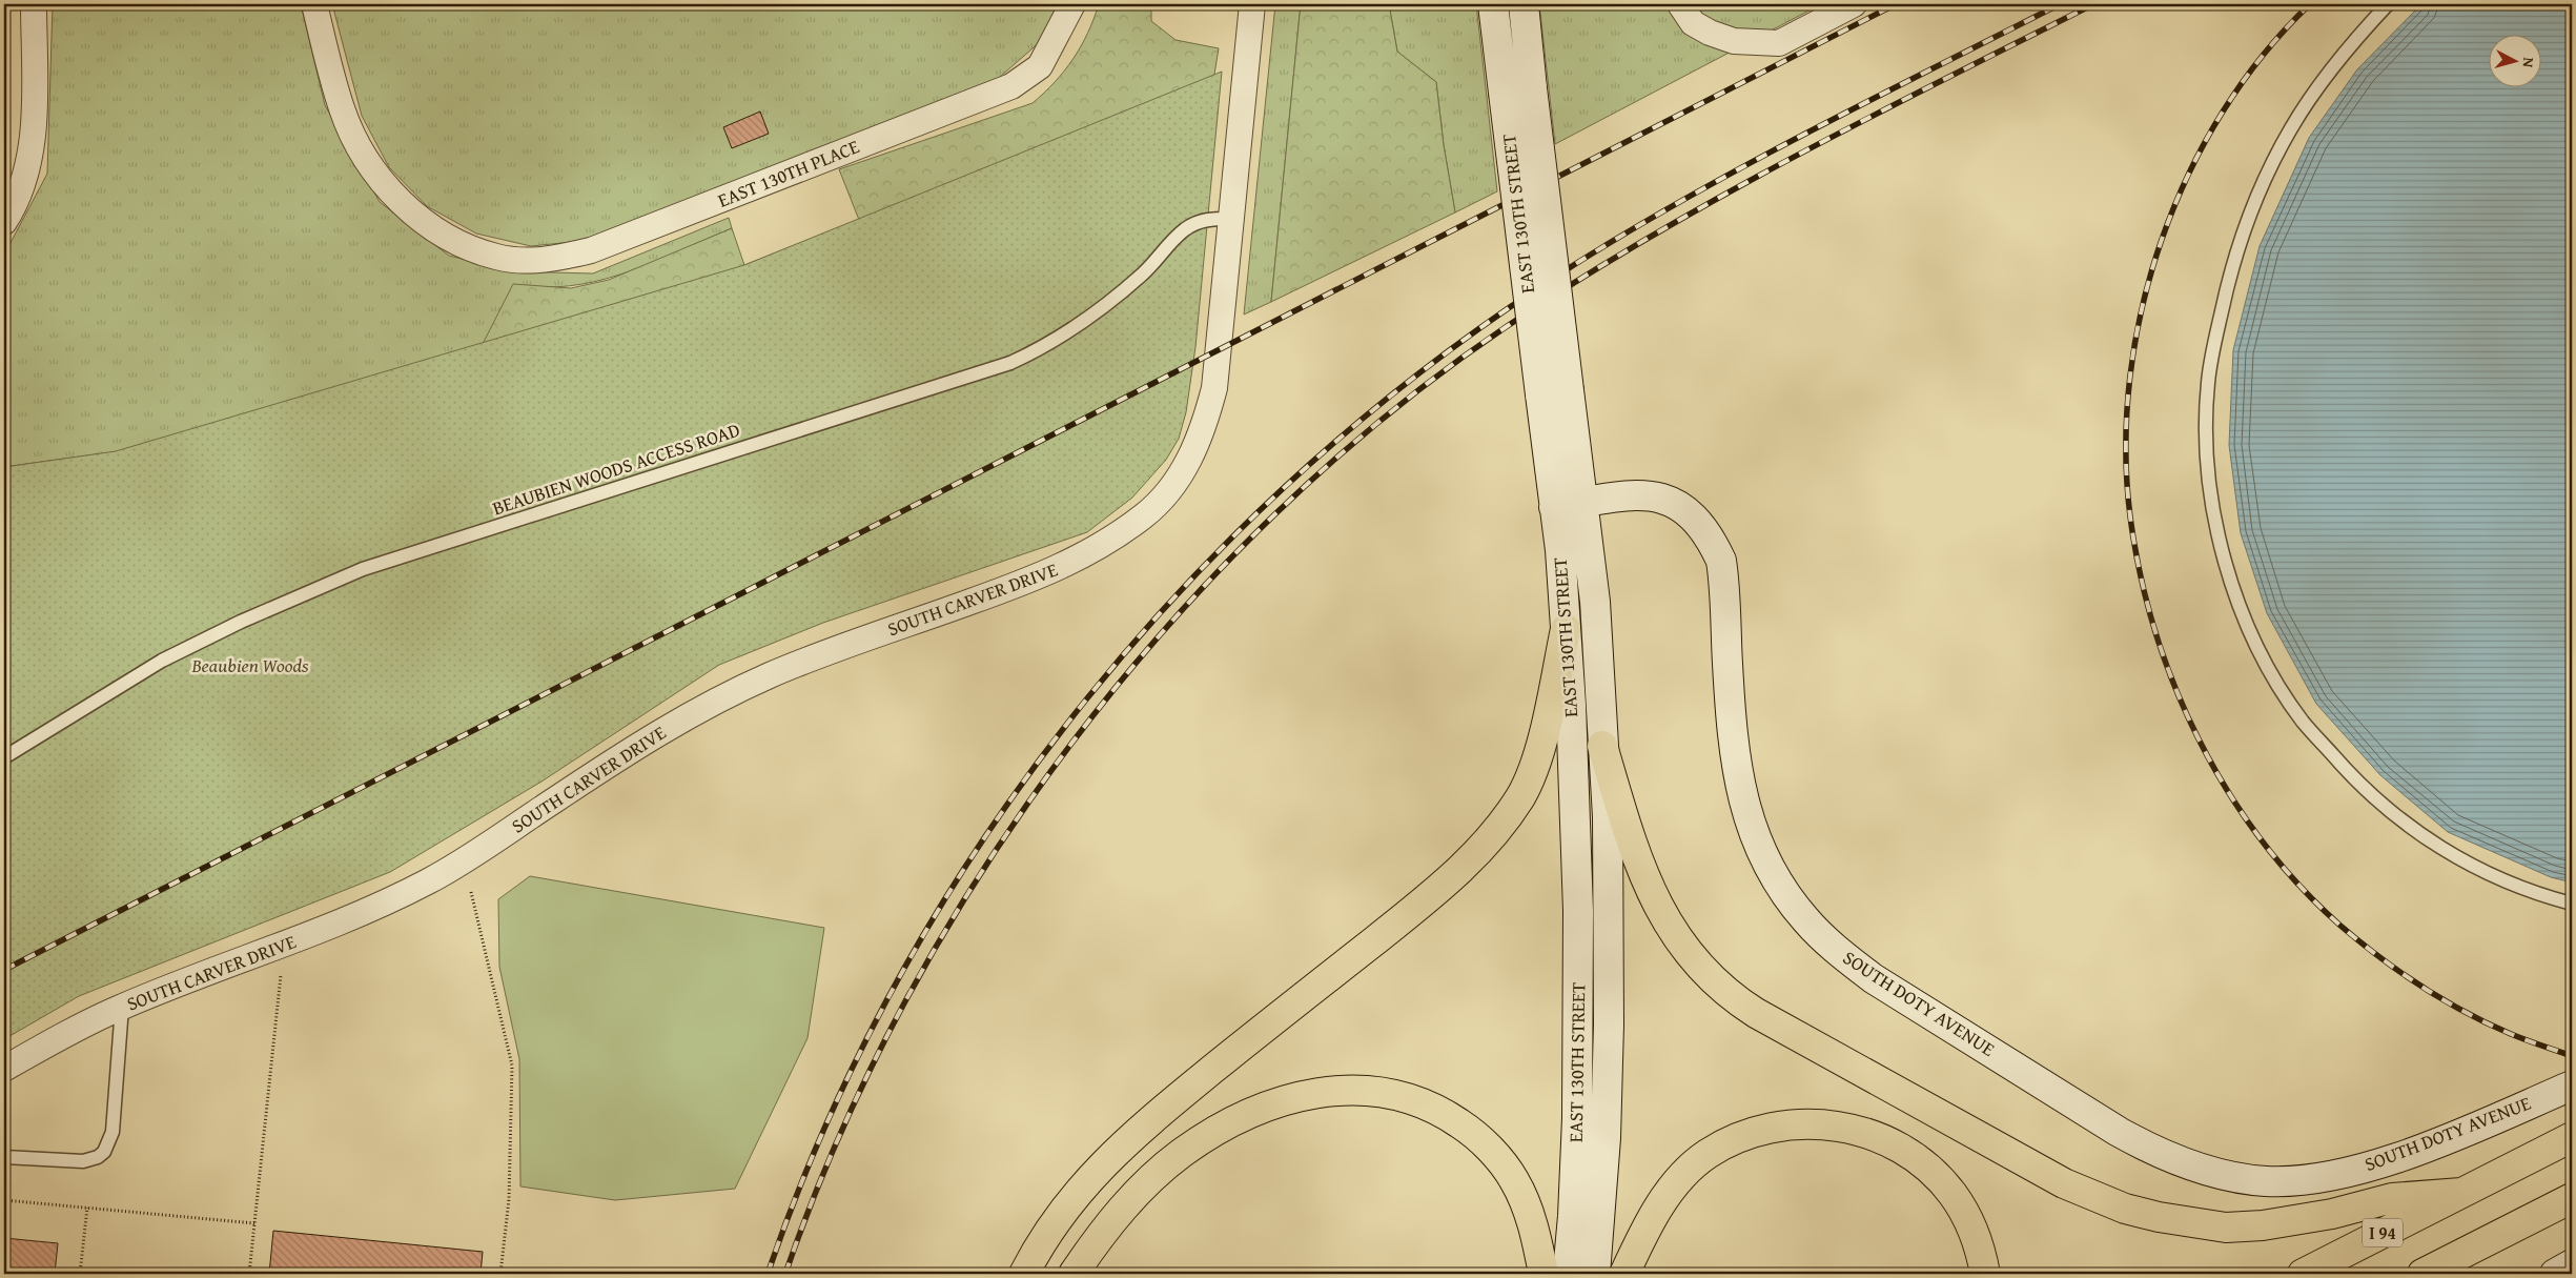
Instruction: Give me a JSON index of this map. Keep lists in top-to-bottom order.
{
  "streets": {
    "highway": ["I 94"],
    "main road": ["EAST 130TH STREET", "SOUTH DOTY AVENUE"],
    "street": ["EAST 130TH PLACE", "SOUTH CARVER DRIVE"],
    "lane": ["BEAUBIEN WOODS ACCESS ROAD"]
  },
  "crossings": [
    ["EAST 130TH STREET", "SOUTH DOTY AVENUE"],
    ["BEAUBIEN WOODS ACCESS ROAD", "SOUTH CARVER DRIVE"]
  ],
  "parks": ["Beaubien Woods"],
  "north": "right"
}
